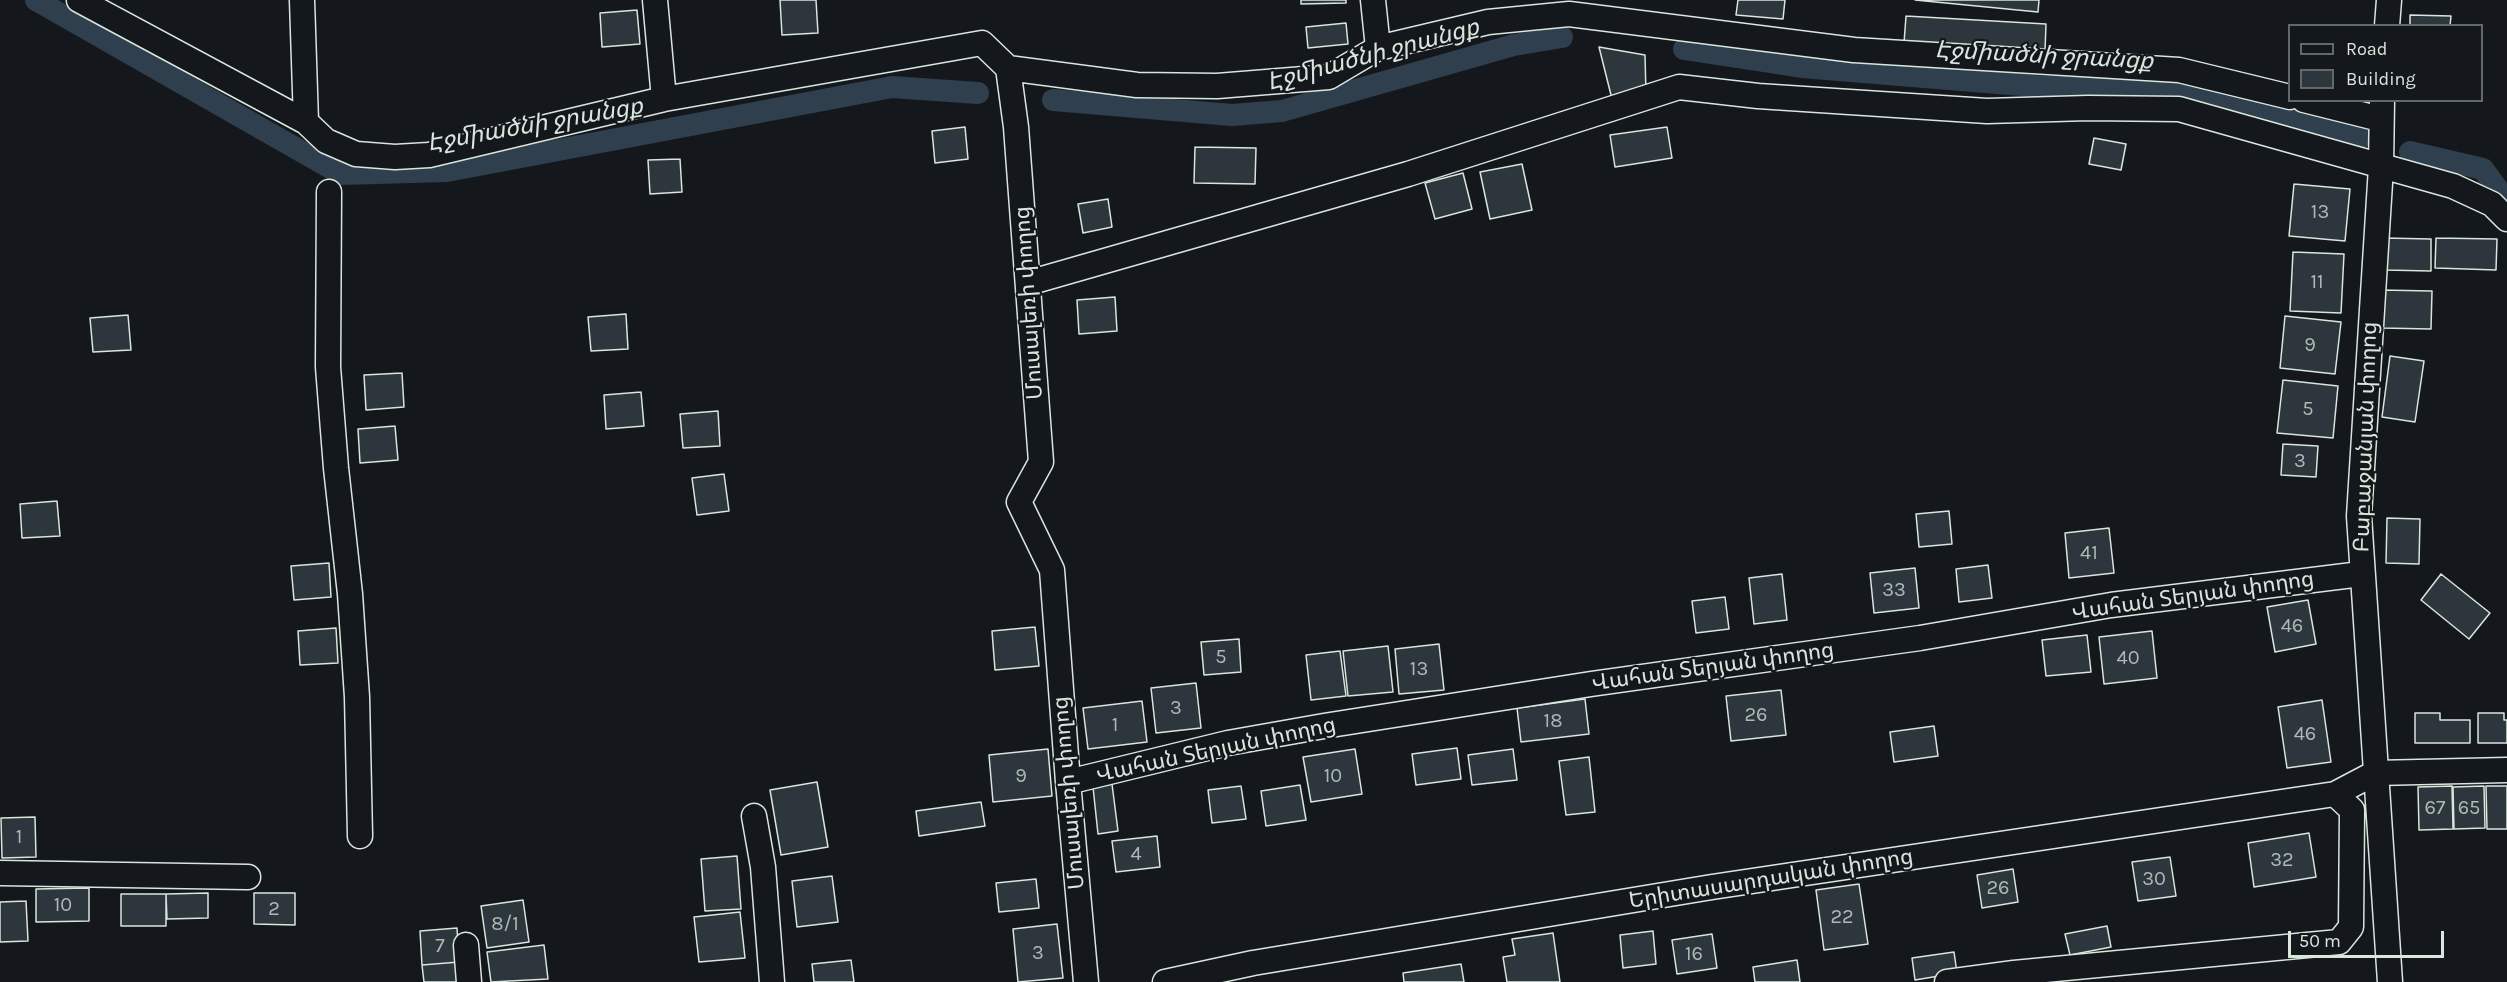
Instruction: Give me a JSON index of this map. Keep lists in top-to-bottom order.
{
  "streets": {
    "street": [
      "Մուսալեռի փողոց",
      "Բաբաջանյան փողոց",
      "Վահան Տերյան փողոց",
      "Երիտասարդական փողոց"
    ]
  },
  "crossings": [
    ["Մուսալեռի փողոց", "Վահան Տերյան փողոց"],
    ["Բաբաջանյան փողոց", "Վահան Տերյան փողոց"],
    ["Բաբաջանյան փողոց", "Երիտասարդական փողոց"]
  ],
  "water": ["Էջմիածնի ջրանցք"],
  "house_numbers": [
    "13",
    "11",
    "9",
    "5",
    "3",
    "41",
    "33",
    "46",
    "5",
    "40",
    "13",
    "3",
    "26",
    "18",
    "1",
    "46",
    "9",
    "10",
    "67",
    "65",
    "1",
    "4",
    "32",
    "30",
    "26",
    "10",
    "2",
    "22",
    "8/1",
    "7",
    "3",
    "16"
  ],
  "legend": ["Road", "Building"],
  "scale_bar": "50 m"
}
